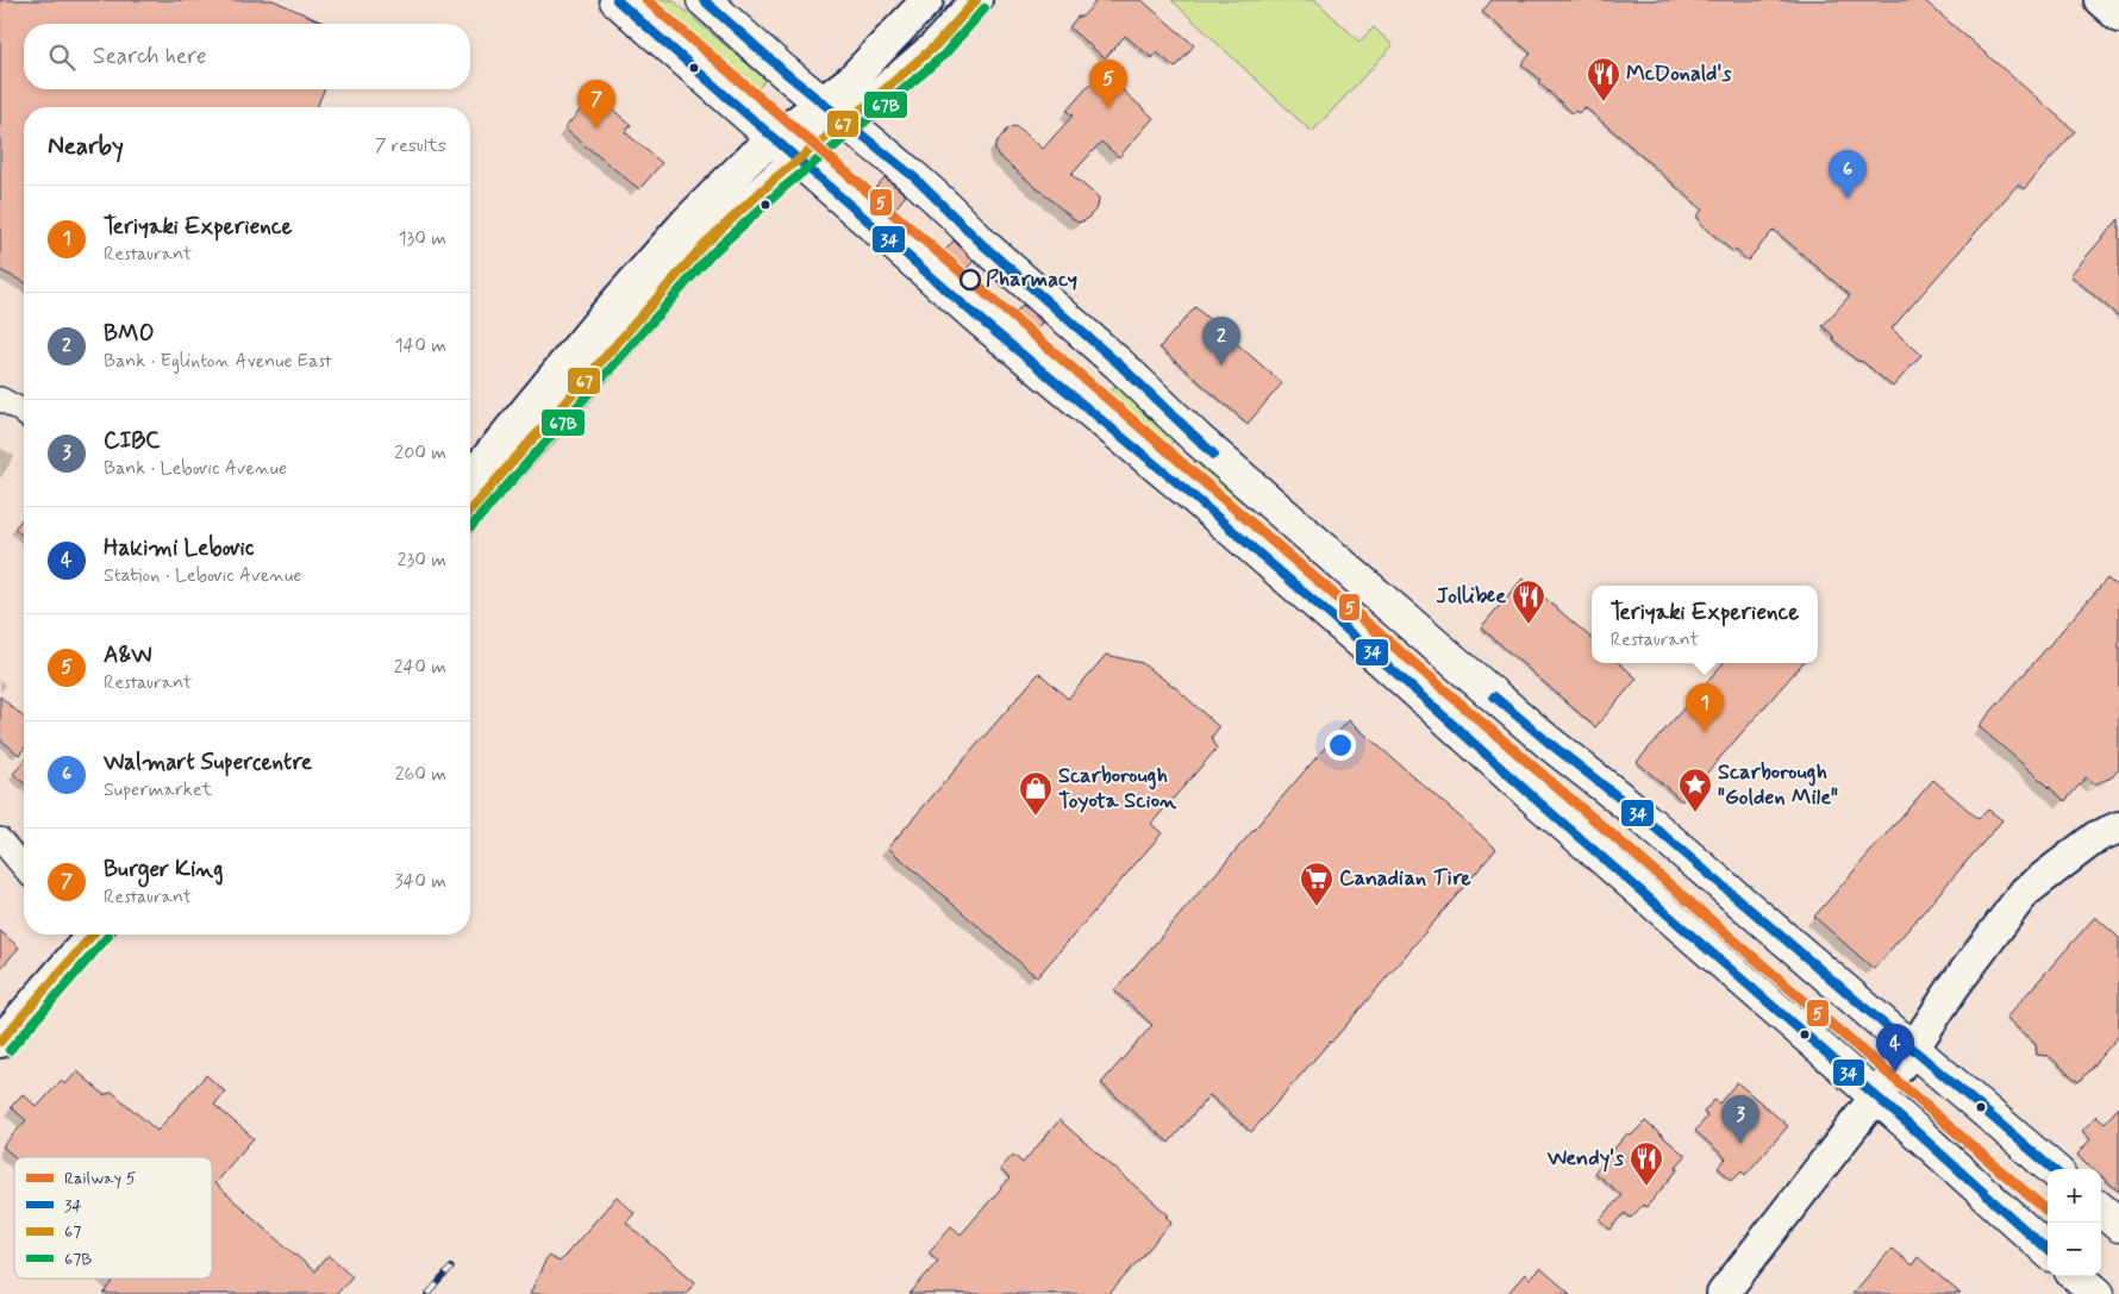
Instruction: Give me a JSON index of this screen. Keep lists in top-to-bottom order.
{
  "places": {
    "restaurant": ["McDonald's", "Jollibee", "Wendy's"],
    "other": ["Pharmacy"],
    "place": ["Scarborough \"Golden Mile\""],
    "shop": ["Scarborough Toyota Scion"],
    "supermarket": ["Canadian Tire"]
  },
  "lines": [
    "rail line 5",
    "transit line 34",
    "transit line 67",
    "transit line 67B"
  ],
  "legend": [
    "Railway 5",
    "34",
    "67",
    "67B"
  ],
  "page": {
    "search": "Search here",
    "pins": [
      "5",
      "7",
      "6",
      "2",
      "1",
      "4",
      "3"
    ],
    "heading": ["Nearby", "7 results"],
    "list": [
      {
        "mark": "1",
        "name": "Teriyaki Experience",
        "note": "Restaurant",
        "value": "130 m"
      },
      {
        "mark": "2",
        "name": "BMO",
        "note": "Bank · Eglinton Avenue East",
        "value": "140 m"
      },
      {
        "mark": "3",
        "name": "CIBC",
        "note": "Bank · Lebovic Avenue",
        "value": "200 m"
      },
      {
        "mark": "4",
        "name": "Hakimi Lebovic",
        "note": "Station · Lebovic Avenue",
        "value": "230 m"
      },
      {
        "mark": "5",
        "name": "A&W",
        "note": "Restaurant",
        "value": "240 m"
      },
      {
        "mark": "6",
        "name": "Walmart Supercentre",
        "note": "Supermarket",
        "value": "260 m"
      },
      {
        "mark": "7",
        "name": "Burger King",
        "note": "Restaurant",
        "value": "340 m"
      }
    ],
    "popup": ["Teriyaki Experience", "Restaurant"],
    "map_buttons": ["+", "−"]
  }
}
